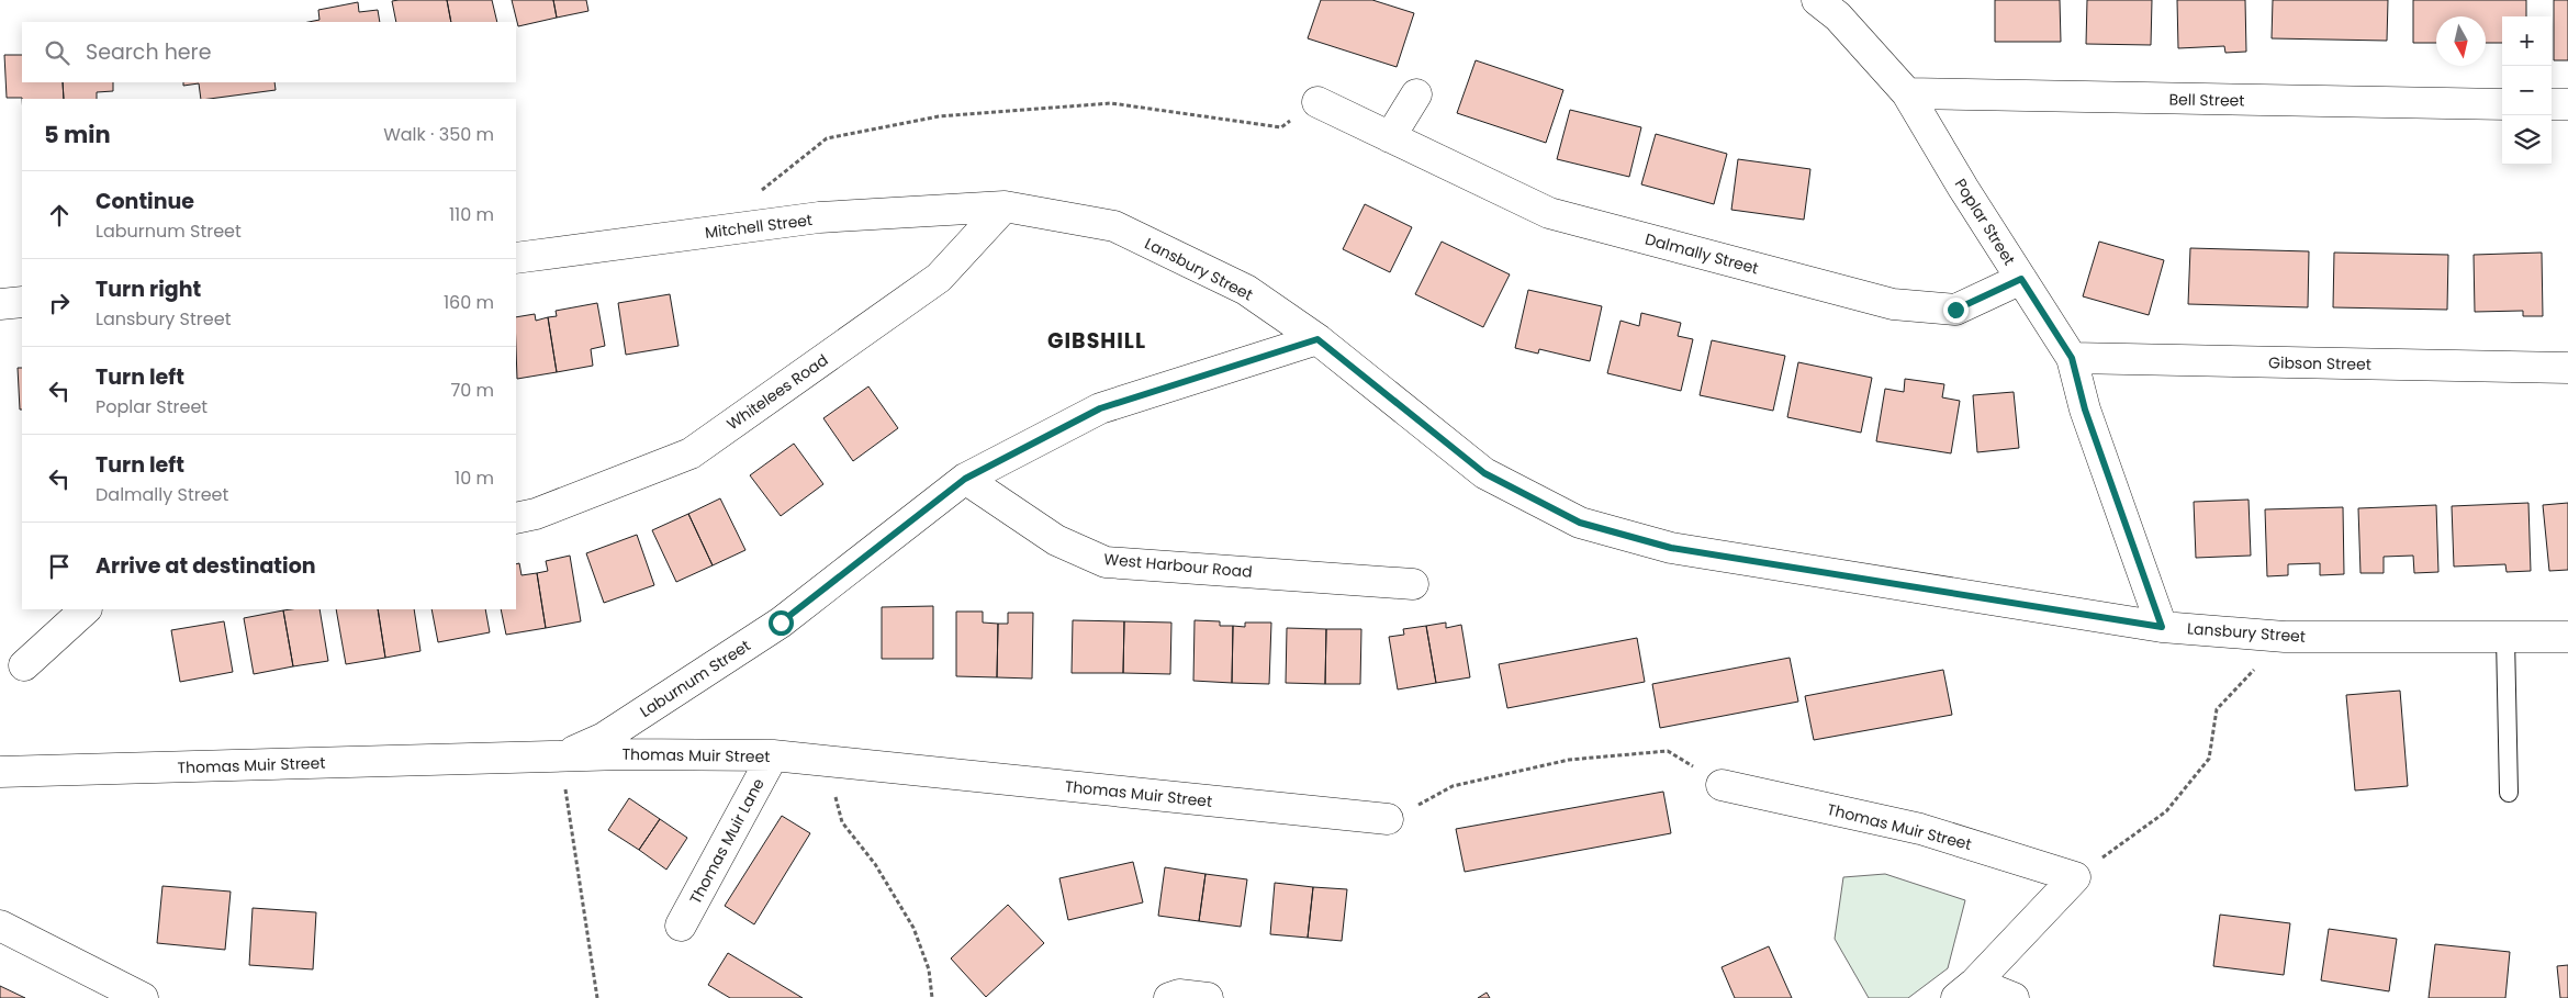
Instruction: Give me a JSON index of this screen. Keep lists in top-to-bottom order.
{
  "streets": {
    "street": [
      "Bell Street",
      "Poplar Street",
      "Mitchell Street",
      "Dalmally Street",
      "Lansbury Street",
      "Gibson Street",
      "Whitelees Road",
      "West Harbour Road",
      "Laburnum Street",
      "Thomas Muir Street",
      "Thomas Muir Lane"
    ]
  },
  "crossings": [
    ["Bell Street", "Poplar Street"],
    ["Poplar Street", "Dalmally Street"],
    ["Poplar Street", "Lansbury Street"],
    ["Poplar Street", "Gibson Street"],
    ["Mitchell Street", "Lansbury Street"],
    ["Mitchell Street", "Whitelees Road"],
    ["Lansbury Street", "Whitelees Road"],
    ["Lansbury Street", "Laburnum Street"],
    ["West Harbour Road", "Laburnum Street"],
    ["Laburnum Street", "Thomas Muir Street"],
    ["Thomas Muir Street", "Thomas Muir Lane"]
  ],
  "districts": ["GIBSHILL"],
  "north": "bottom",
  "page": {
    "map_buttons": ["+", "−"],
    "search": "Search here",
    "heading": ["5 min", "Walk · 350 m"],
    "list": [
      ["Continue", "Laburnum Street", "110 m"],
      ["Turn right", "Lansbury Street", "160 m"],
      ["Turn left", "Poplar Street", "70 m"],
      ["Turn left", "Dalmally Street", "10 m"],
      "Arrive at destination"
    ]
  }
}
